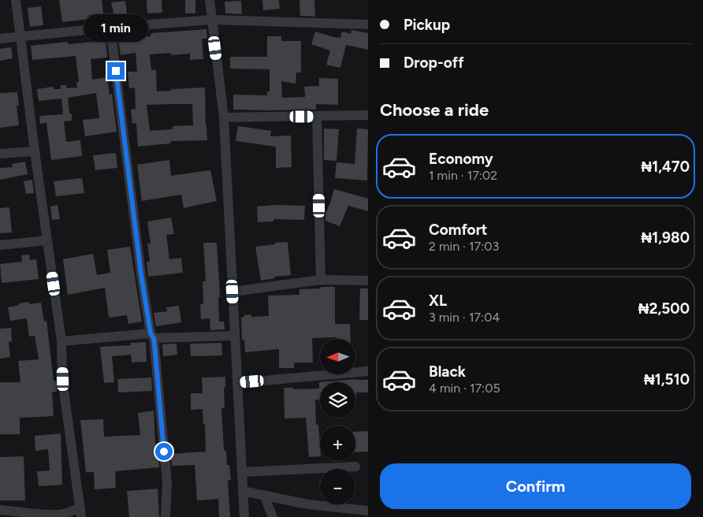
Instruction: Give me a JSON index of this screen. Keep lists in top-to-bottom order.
{
  "north": "left",
  "page": {
    "banner": ["Pickup", "Drop-off"],
    "bubble": "1 min",
    "heading": "Choose a ride",
    "list": [
      {
        "name": "Economy",
        "note": "1 min · 17:02",
        "value": "₦1,470"
      },
      {
        "name": "Comfort",
        "note": "2 min · 17:03",
        "value": "₦1,980"
      },
      {
        "name": "XL",
        "note": "3 min · 17:04",
        "value": "₦2,500"
      },
      {
        "name": "Black",
        "note": "4 min · 17:05",
        "value": "₦1,510"
      }
    ],
    "map_buttons": ["+", "−"],
    "buttons": "Confirm"
  }
}
